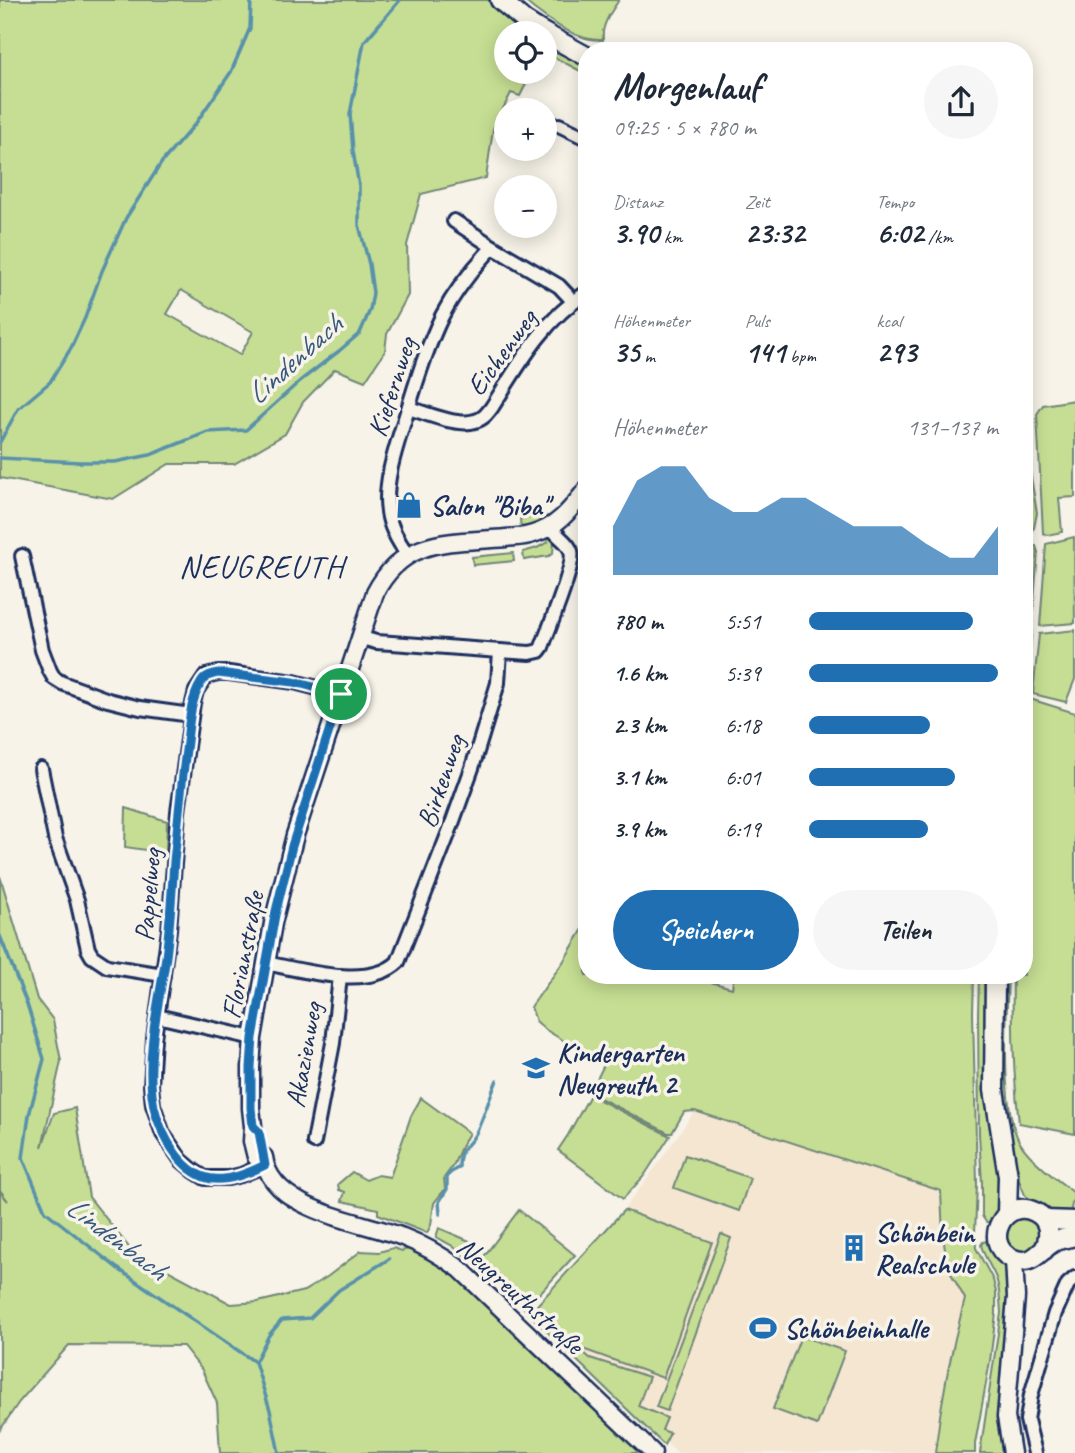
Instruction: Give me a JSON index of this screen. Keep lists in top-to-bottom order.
{
  "streets": {
    "street": [
      "Eichenweg",
      "Kiefernweg",
      "Birkenweg",
      "Pappelweg",
      "Florianstraße",
      "Akazienweg",
      "Neugreuthstraße"
    ]
  },
  "crossings": [
    ["Eichenweg", "Kiefernweg"],
    ["Kiefernweg", "Florianstraße"],
    ["Birkenweg", "Florianstraße"],
    ["Birkenweg", "Akazienweg"],
    ["Pappelweg", "Florianstraße"],
    ["Pappelweg", "Neugreuthstraße"],
    ["Florianstraße", "Neugreuthstraße"]
  ],
  "districts": ["NEUGREUTH"],
  "water": ["Lindenbach"],
  "places": {
    "shop": ["Salon \"Biba\""],
    "school or university": ["Kindergarten Neugreuth 2"],
    "building": ["Schönbein Realschule"],
    "sports": ["Schönbeinhalle"]
  },
  "page": {
    "map_buttons": ["+", "−"],
    "heading": ["Morgenlauf", "09:25 · 5 × 780 m"],
    "stats": [
      ["Distanz", "3.90 km"],
      ["Zeit", "23:32"],
      ["Tempo", "6:02 /km"],
      ["Höhenmeter", "35 m"],
      ["Puls", "141 bpm"],
      ["kcal", "293"]
    ],
    "chart": ["Höhenmeter", "131–137 m"],
    "list": [
      {
        "name": "780 m",
        "note": "5:51"
      },
      {
        "name": "1.6 km",
        "note": "5:39"
      },
      {
        "name": "2.3 km",
        "note": "6:18"
      },
      {
        "name": "3.1 km",
        "note": "6:01"
      },
      {
        "name": "3.9 km",
        "note": "6:19"
      }
    ],
    "buttons": ["Speichern", "Teilen"]
  }
}
